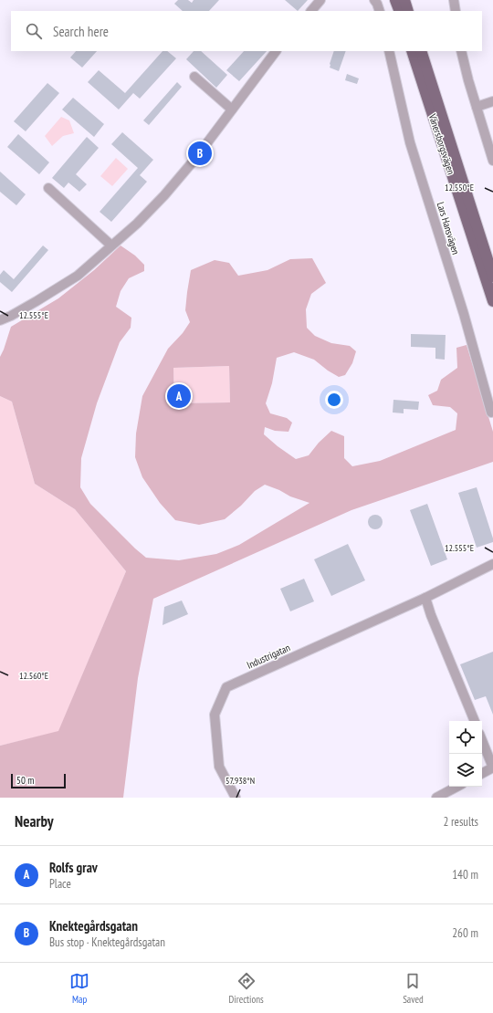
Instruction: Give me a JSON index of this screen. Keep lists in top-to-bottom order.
{
  "streets": {
    "main road": ["Vänersborgsvägen"],
    "street": ["Lars Hansvägen", "Industrigatan"]
  },
  "scale_bar": "50 m",
  "page": {
    "search": "Search here",
    "pins": ["B", "A"],
    "scale": "50 m",
    "heading": ["Nearby", "2 results"],
    "list": [
      {
        "mark": "A",
        "name": "Rolfs grav",
        "note": "Place",
        "value": "140 m"
      },
      {
        "mark": "B",
        "name": "Knektegårdsgatan",
        "note": "Bus stop · Knektegårdsgatan",
        "value": "260 m"
      }
    ],
    "nav": ["Map", "Directions", "Saved"]
  },
  "coordinates": [
    "12.550°E",
    "12.555°E",
    "12.560°E",
    "57.938°N"
  ]
}
